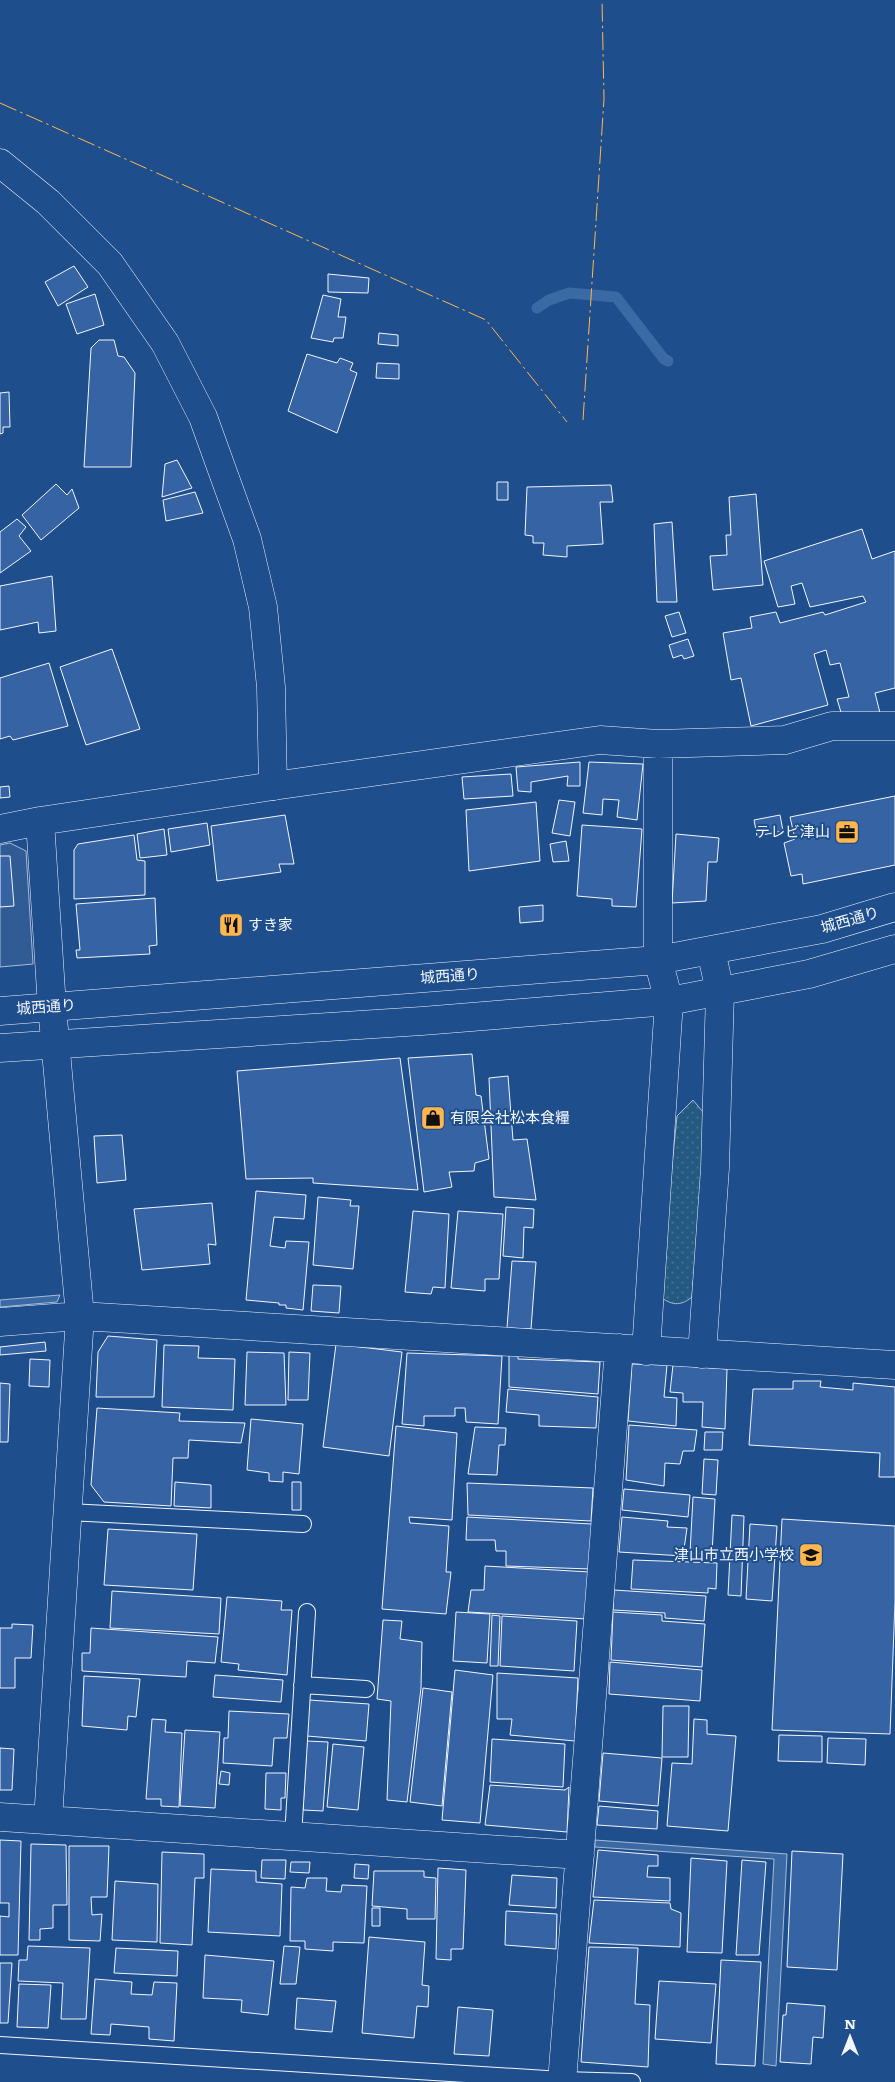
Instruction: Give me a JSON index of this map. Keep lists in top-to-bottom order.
{
  "streets": {
    "street": ["城西通り"]
  },
  "places": {
    "office": ["テレビ津山"],
    "restaurant": ["すき家"],
    "shop": ["有限会社松本食糧"],
    "school or university": ["津山市立西小学校"]
  },
  "north": "top"
}
